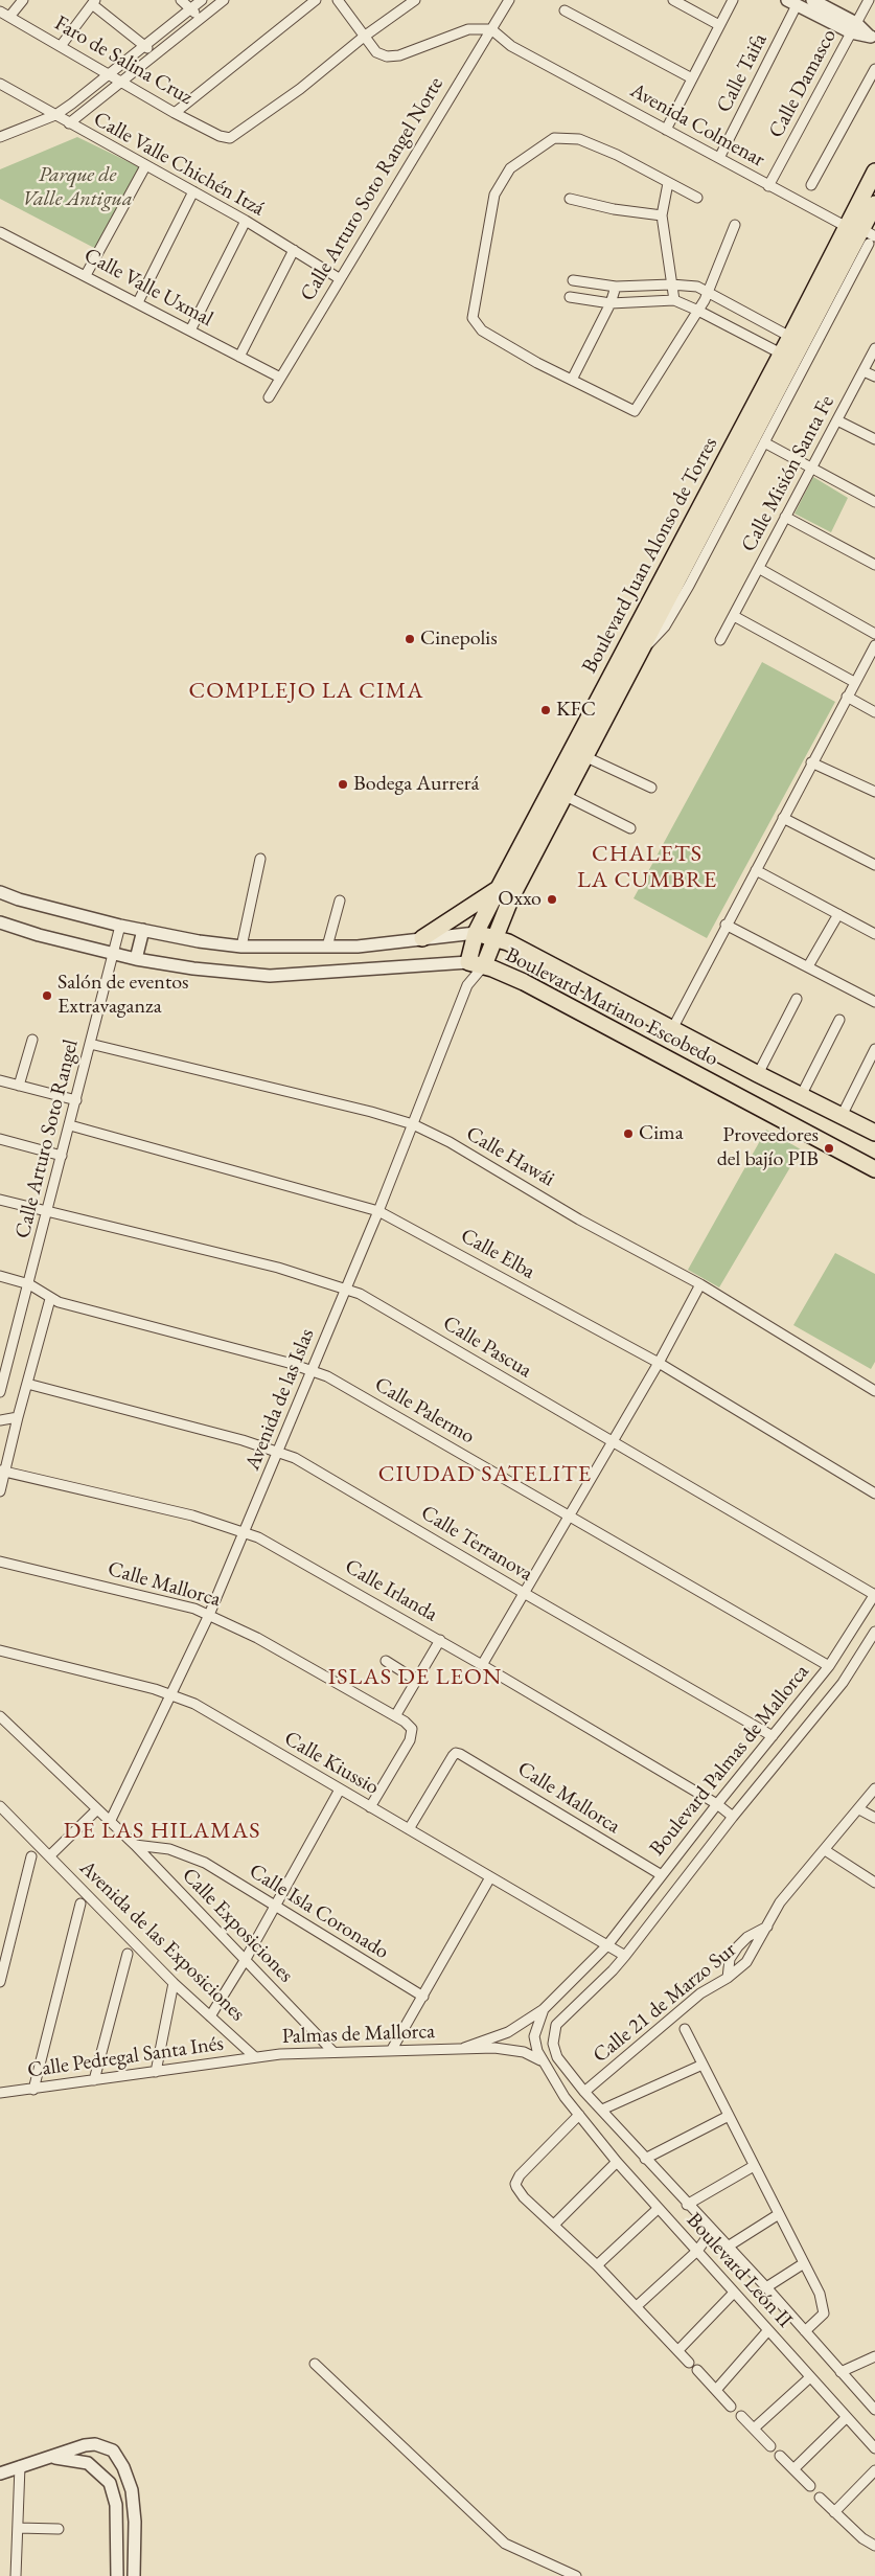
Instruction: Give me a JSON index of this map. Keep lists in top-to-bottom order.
{
  "streets": {
    "main road": ["Boulevard Juan Alonso de Torres", "Boulevard Mariano Escobedo"],
    "street": [
      "Faro de Salina Cruz",
      "Calle Taifa",
      "Calle Damasco",
      "Avenida Colmenar",
      "Calle Valle Chichén Itzá",
      "Calle Arturo Soto Rangel Norte",
      "Calle Valle Uxmal",
      "Calle Misión Santa Fe",
      "Calle Arturo Soto Rangel",
      "Calle Hawái",
      "Calle Elba",
      "Calle Pascua",
      "Avenida de las Islas",
      "Calle Palermo",
      "Calle Terranova",
      "Calle Mallorca",
      "Calle Irlanda",
      "Boulevard Palmas de Mallorca",
      "Calle Kiussio",
      "Calle Isla Coronado",
      "Calle Exposiciones",
      "Avenida de las Exposiciones",
      "Calle 21 de Marzo Sur",
      "Palmas de Mallorca",
      "Calle Pedregal Santa Inés",
      "Boulevard León II"
    ]
  },
  "crossings": [
    ["Calle Taifa", "Avenida Colmenar"],
    ["Calle Damasco", "Avenida Colmenar"],
    ["Avenida Colmenar", "Calle Arturo Soto Rangel Norte"],
    ["Avenida Colmenar", "Boulevard Juan Alonso de Torres"],
    ["Calle Valle Chichén Itzá", "Calle Arturo Soto Rangel Norte"],
    ["Calle Arturo Soto Rangel Norte", "Calle Valle Uxmal"],
    ["Boulevard Juan Alonso de Torres", "Boulevard Mariano Escobedo"],
    ["Boulevard Juan Alonso de Torres", "Avenida de las Islas"],
    ["Boulevard Mariano Escobedo", "Calle Arturo Soto Rangel"],
    ["Boulevard Mariano Escobedo", "Avenida de las Islas"],
    ["Calle Arturo Soto Rangel", "Calle Hawái"],
    ["Calle Arturo Soto Rangel", "Calle Elba"],
    ["Calle Arturo Soto Rangel", "Calle Pascua"],
    ["Calle Arturo Soto Rangel", "Calle Palermo"],
    ["Calle Hawái", "Avenida de las Islas"],
    ["Calle Elba", "Avenida de las Islas"],
    ["Calle Pascua", "Avenida de las Islas"],
    ["Calle Pascua", "Boulevard Palmas de Mallorca"],
    ["Avenida de las Islas", "Calle Palermo"],
    ["Avenida de las Islas", "Calle Terranova"],
    ["Avenida de las Islas", "Calle Mallorca"],
    ["Avenida de las Islas", "Calle Irlanda"],
    ["Avenida de las Islas", "Calle Kiussio"],
    ["Avenida de las Islas", "Calle Exposiciones"],
    ["Calle Palermo", "Boulevard Palmas de Mallorca"],
    ["Calle Terranova", "Boulevard Palmas de Mallorca"],
    ["Calle Mallorca", "Boulevard Palmas de Mallorca"],
    ["Calle Mallorca", "Calle Kiussio"],
    ["Calle Irlanda", "Boulevard Palmas de Mallorca"],
    ["Boulevard Palmas de Mallorca", "Calle Kiussio"],
    ["Boulevard Palmas de Mallorca", "Palmas de Mallorca"],
    ["Calle Kiussio", "Palmas de Mallorca"],
    ["Calle Isla Coronado", "Calle Exposiciones"],
    ["Calle Exposiciones", "Palmas de Mallorca"],
    ["Avenida de las Exposiciones", "Palmas de Mallorca"],
    ["Avenida de las Exposiciones", "Calle Pedregal Santa Inés"],
    ["Palmas de Mallorca", "Calle Pedregal Santa Inés"],
    ["Palmas de Mallorca", "Boulevard León II"]
  ],
  "districts": [
    "COMPLEJO LA CIMA",
    "CHALETS LA CUMBRE",
    "CIUDAD SATELITE",
    "ISLAS DE LEON",
    "DE LAS HILAMAS"
  ],
  "parks": ["Parque de Valle Antigua"],
  "places": [
    "Cinepolis",
    "KFC",
    "Bodega Aurrerá",
    "Oxxo",
    "Salón de eventos Extravaganza",
    "Cima",
    "Proveedores del bajío PIB"
  ]
}
